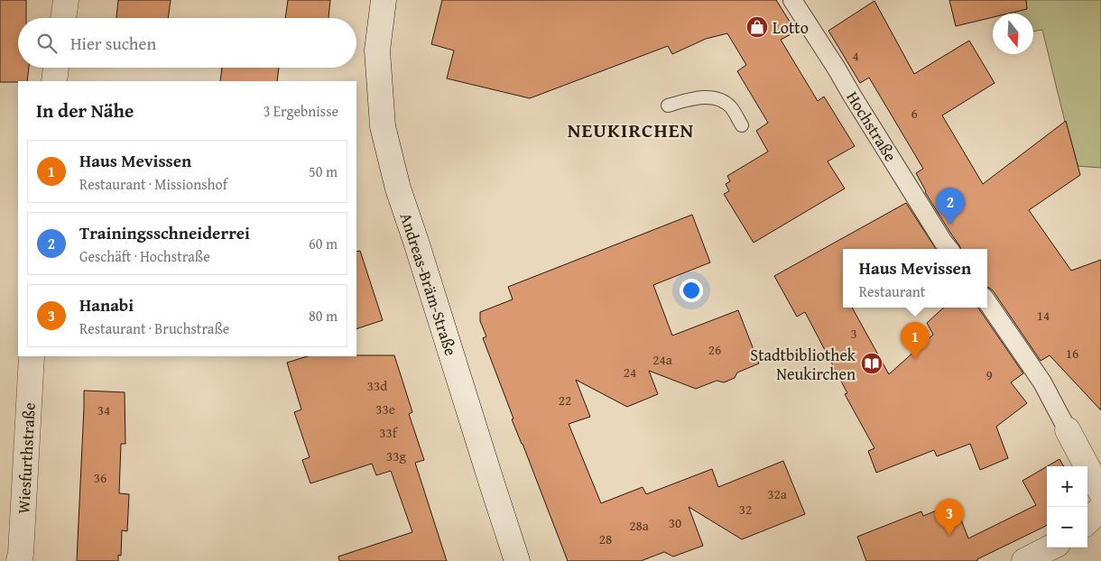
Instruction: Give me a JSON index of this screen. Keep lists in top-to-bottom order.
{
  "streets": {
    "main road": ["Andreas-Bräm-Straße", "Wiesfurthstraße"],
    "street": ["Hochstraße"]
  },
  "districts": ["NEUKIRCHEN"],
  "places": {
    "shop": ["Lotto"],
    "library": ["Stadtbibliothek Neukirchen"]
  },
  "house_numbers": [
    "4",
    "6",
    "14",
    "3",
    "26",
    "16",
    "24a",
    "24",
    "9",
    "33d",
    "22",
    "33e",
    "34",
    "33f",
    "33g",
    "36",
    "32a",
    "32",
    "30",
    "28a",
    "28"
  ],
  "north": "bottom",
  "page": {
    "search": "Hier suchen",
    "heading": ["In der Nähe", "3 Ergebnisse"],
    "list": [
      {
        "mark": "1",
        "name": "Haus Mevissen",
        "note": "Restaurant · Missionshof",
        "value": "50 m"
      },
      {
        "mark": "2",
        "name": "Trainingsschneiderrei",
        "note": "Geschäft · Hochstraße",
        "value": "60 m"
      },
      {
        "mark": "3",
        "name": "Hanabi",
        "note": "Restaurant · Bruchstraße",
        "value": "80 m"
      }
    ],
    "pins": ["2", "1", "3"],
    "popup": ["Haus Mevissen", "Restaurant"],
    "map_buttons": ["+", "−"]
  }
}
